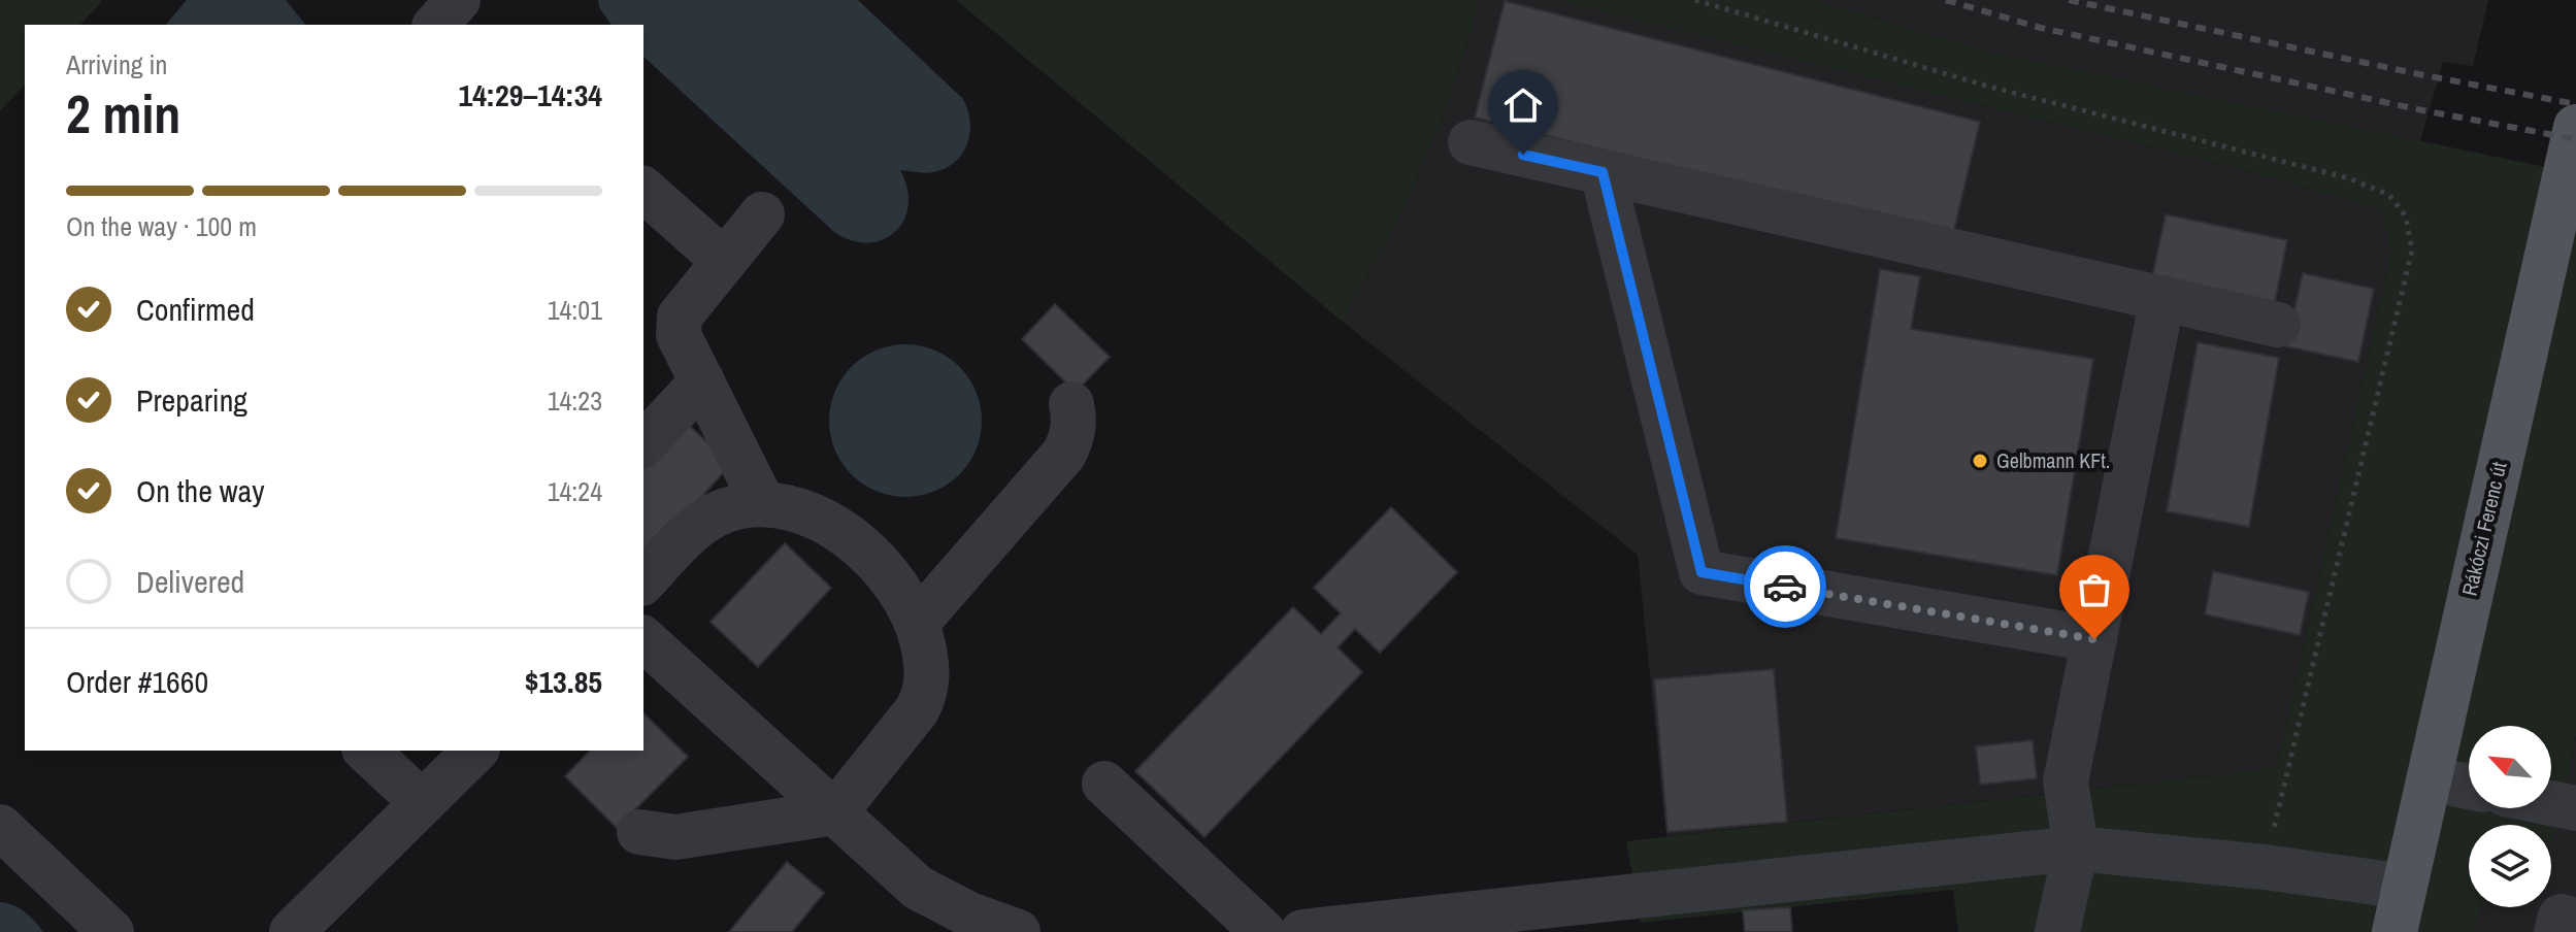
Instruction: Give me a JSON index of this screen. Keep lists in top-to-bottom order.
{
  "streets": {
    "main road": ["Rákóczi Ferenc út"]
  },
  "places": ["Gelbmann KFt."],
  "north": "top left",
  "page": {
    "heading": ["2 min", "Arriving in", "14:29–14:34"],
    "panel": ["Order #1660", "$13.85"],
    "bar": "On the way · 100 m",
    "list": [
      ["Confirmed", "14:01"],
      ["Preparing", "14:23"],
      ["On the way", "14:24"],
      "Delivered"
    ]
  }
}
